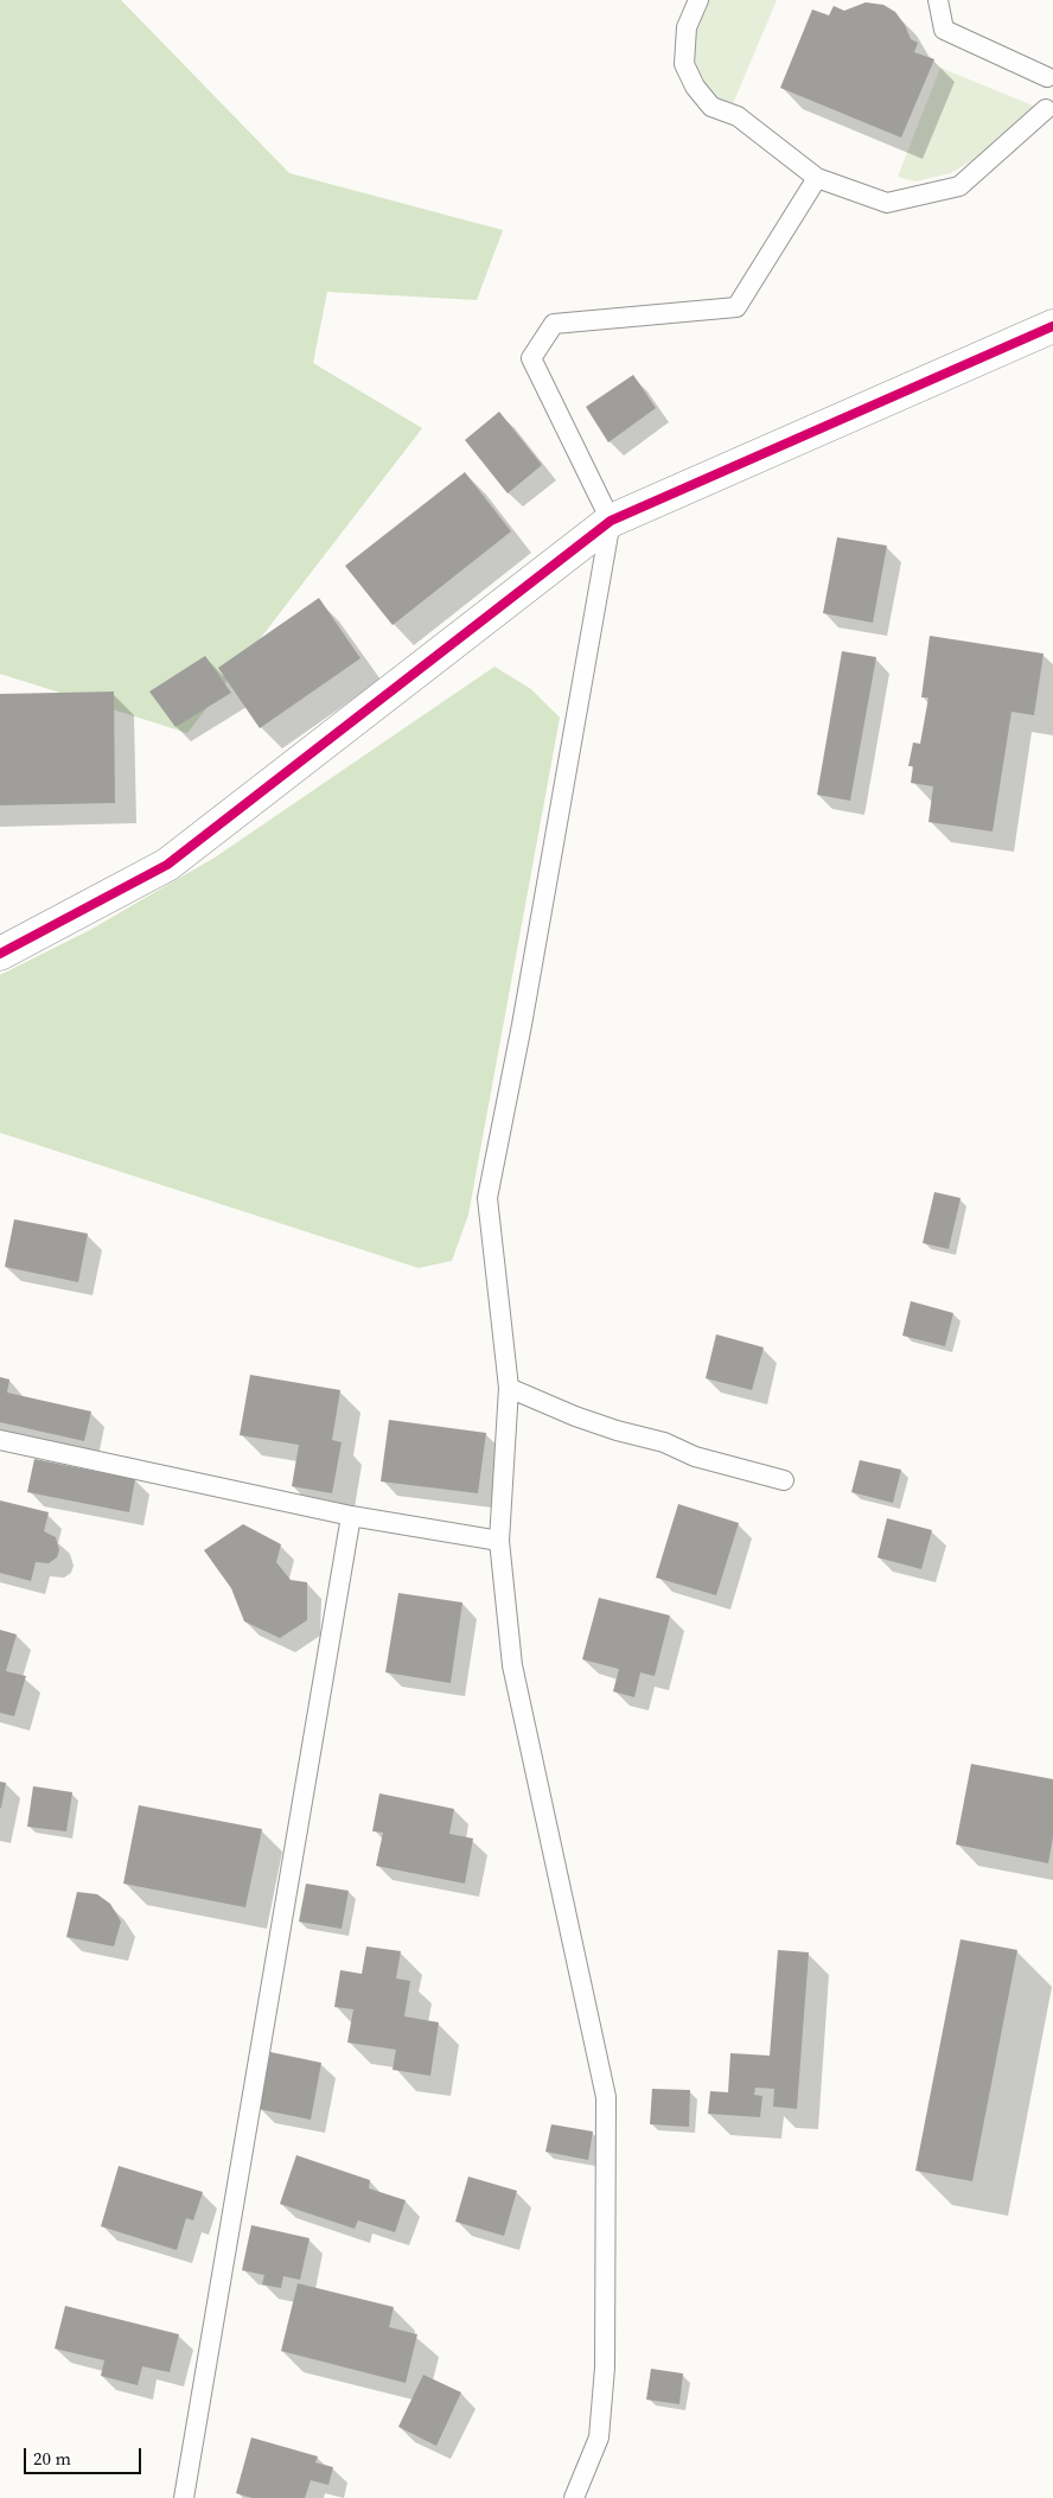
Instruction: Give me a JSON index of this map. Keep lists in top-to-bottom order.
{
  "scale_bar": "20 m"
}
